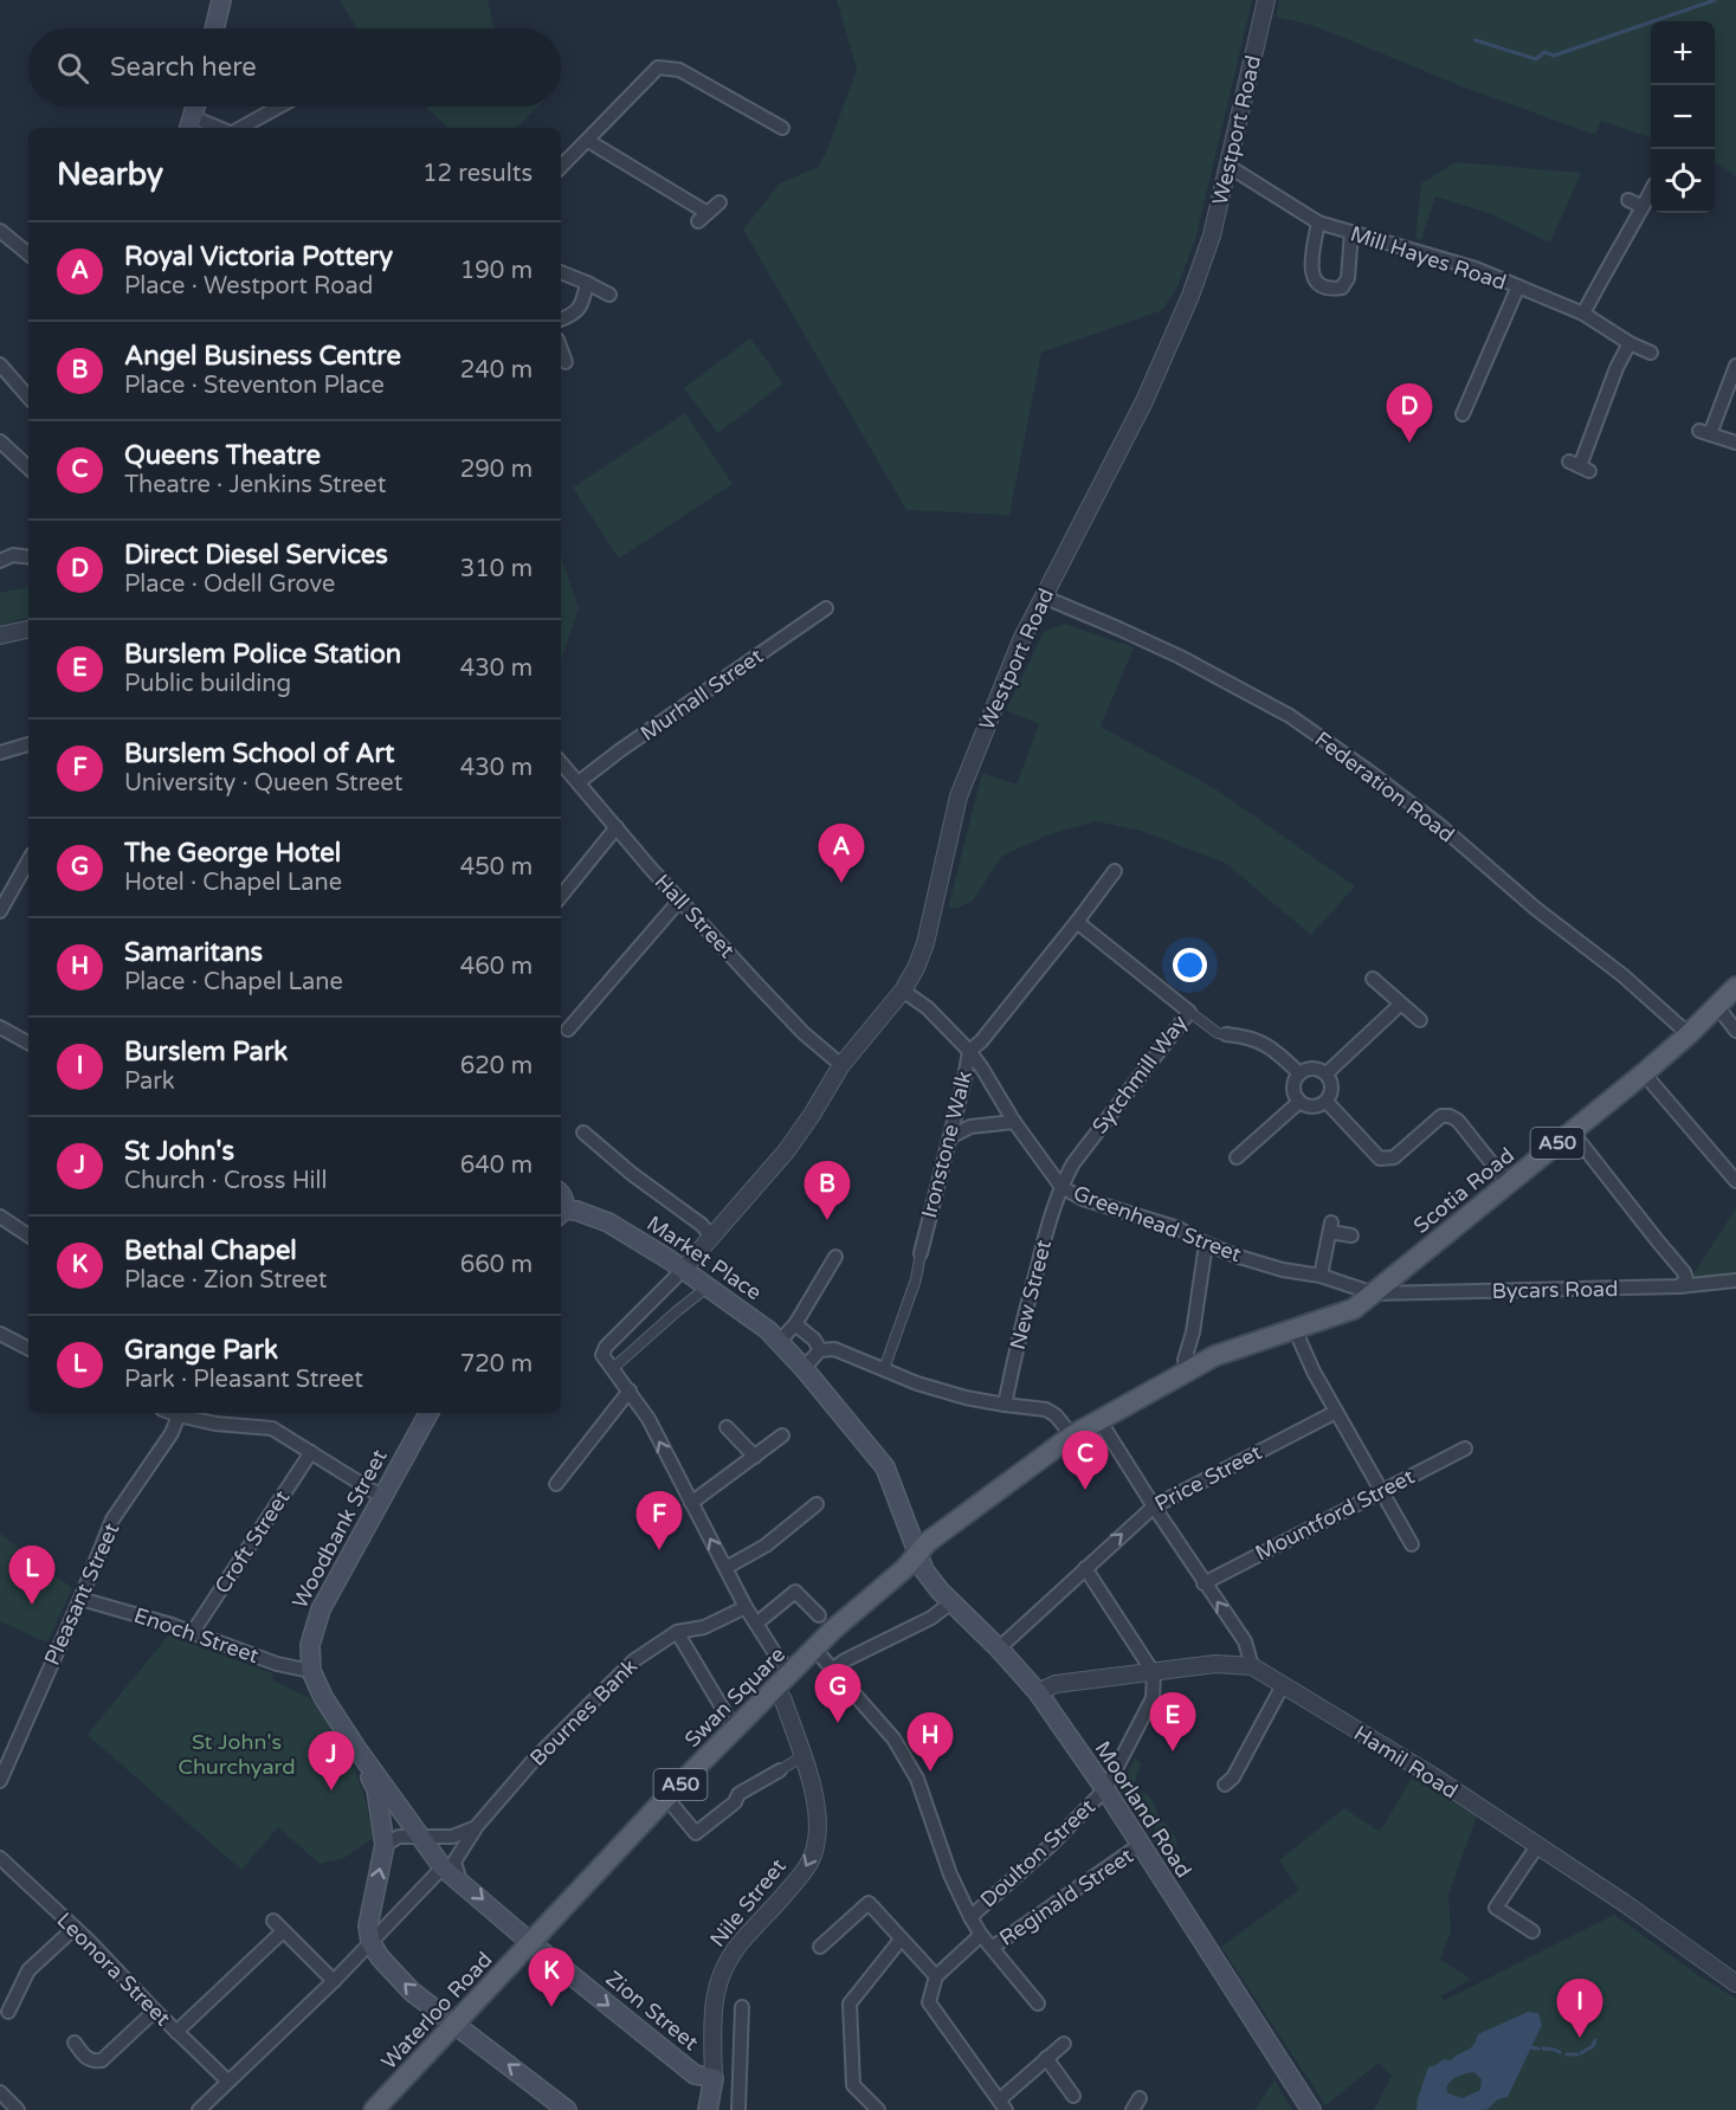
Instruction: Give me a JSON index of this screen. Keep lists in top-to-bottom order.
{
  "streets": {
    "main road": [
      "A50",
      "Scotia Road",
      "Market Place",
      "Woodbank Street",
      "Swan Square",
      "Moorland Road",
      "Nile Street",
      "Waterloo Road",
      "Zion Street"
    ],
    "street": [
      "Westport Road",
      "Mill Hayes Road",
      "Murhall Street",
      "Federation Road",
      "Hall Street",
      "Sytchmill Way",
      "Ironstone Walk",
      "Greenhead Street",
      "Bycars Road",
      "New Street",
      "Price Street",
      "Mountford Street",
      "Croft Street",
      "Pleasant Street",
      "Enoch Street",
      "Bournes Bank",
      "Hamil Road",
      "Doulton Street",
      "Reginald Street",
      "Leonora Street"
    ]
  },
  "crossings": [
    ["Westport Road", "Mill Hayes Road"],
    ["Westport Road", "Federation Road"],
    ["Westport Road", "Hall Street"],
    ["Westport Road", "Greenhead Street"],
    ["Westport Road", "Market Place"],
    ["Murhall Street", "Hall Street"],
    ["Federation Road", "Scotia Road"],
    ["Sytchmill Way", "Greenhead Street"],
    ["Sytchmill Way", "New Street"],
    ["A50", "Scotia Road"],
    ["A50", "Market Place"],
    ["A50", "Swan Square"],
    ["A50", "Moorland Road"],
    ["Ironstone Walk", "Greenhead Street"],
    ["Scotia Road", "Greenhead Street"],
    ["Scotia Road", "Bycars Road"],
    ["Greenhead Street", "Bycars Road"],
    ["Greenhead Street", "New Street"],
    ["Market Place", "Swan Square"],
    ["Market Place", "Moorland Road"],
    ["Price Street", "Moorland Road"],
    ["Woodbank Street", "Enoch Street"],
    ["Woodbank Street", "Zion Street"],
    ["Croft Street", "Enoch Street"],
    ["Pleasant Street", "Enoch Street"],
    ["Swan Square", "Moorland Road"],
    ["Swan Square", "Nile Street"],
    ["Swan Square", "Waterloo Road"],
    ["Swan Square", "Zion Street"],
    ["Bournes Bank", "Zion Street"],
    ["Hamil Road", "Moorland Road"],
    ["Hamil Road", "Doulton Street"],
    ["Moorland Road", "Doulton Street"],
    ["Moorland Road", "Reginald Street"],
    ["Nile Street", "Zion Street"],
    ["Waterloo Road", "Zion Street"]
  ],
  "one_way": ["Nile Street"],
  "parks": ["St John's Churchyard"],
  "page": {
    "map_buttons": ["+", "−"],
    "search": "Search here",
    "heading": ["Nearby", "12 results"],
    "list": [
      {
        "mark": "A",
        "name": "Royal Victoria Pottery",
        "note": "Place · Westport Road",
        "value": "190 m"
      },
      {
        "mark": "B",
        "name": "Angel Business Centre",
        "note": "Place · Steventon Place",
        "value": "240 m"
      },
      {
        "mark": "C",
        "name": "Queens Theatre",
        "note": "Theatre · Jenkins Street",
        "value": "290 m"
      },
      {
        "mark": "D",
        "name": "Direct Diesel Services",
        "note": "Place · Odell Grove",
        "value": "310 m"
      },
      {
        "mark": "E",
        "name": "Burslem Police Station",
        "note": "Public building",
        "value": "430 m"
      },
      {
        "mark": "F",
        "name": "Burslem School of Art",
        "note": "University · Queen Street",
        "value": "430 m"
      },
      {
        "mark": "G",
        "name": "The George Hotel",
        "note": "Hotel · Chapel Lane",
        "value": "450 m"
      },
      {
        "mark": "H",
        "name": "Samaritans",
        "note": "Place · Chapel Lane",
        "value": "460 m"
      },
      {
        "mark": "I",
        "name": "Burslem Park",
        "note": "Park",
        "value": "620 m"
      },
      {
        "mark": "J",
        "name": "St John's",
        "note": "Church · Cross Hill",
        "value": "640 m"
      },
      {
        "mark": "K",
        "name": "Bethal Chapel",
        "note": "Place · Zion Street",
        "value": "660 m"
      },
      {
        "mark": "L",
        "name": "Grange Park",
        "note": "Park · Pleasant Street",
        "value": "720 m"
      }
    ],
    "pins": [
      "D",
      "A",
      "B",
      "C",
      "F",
      "L",
      "G",
      "E",
      "H",
      "J",
      "K",
      "I"
    ]
  }
}
